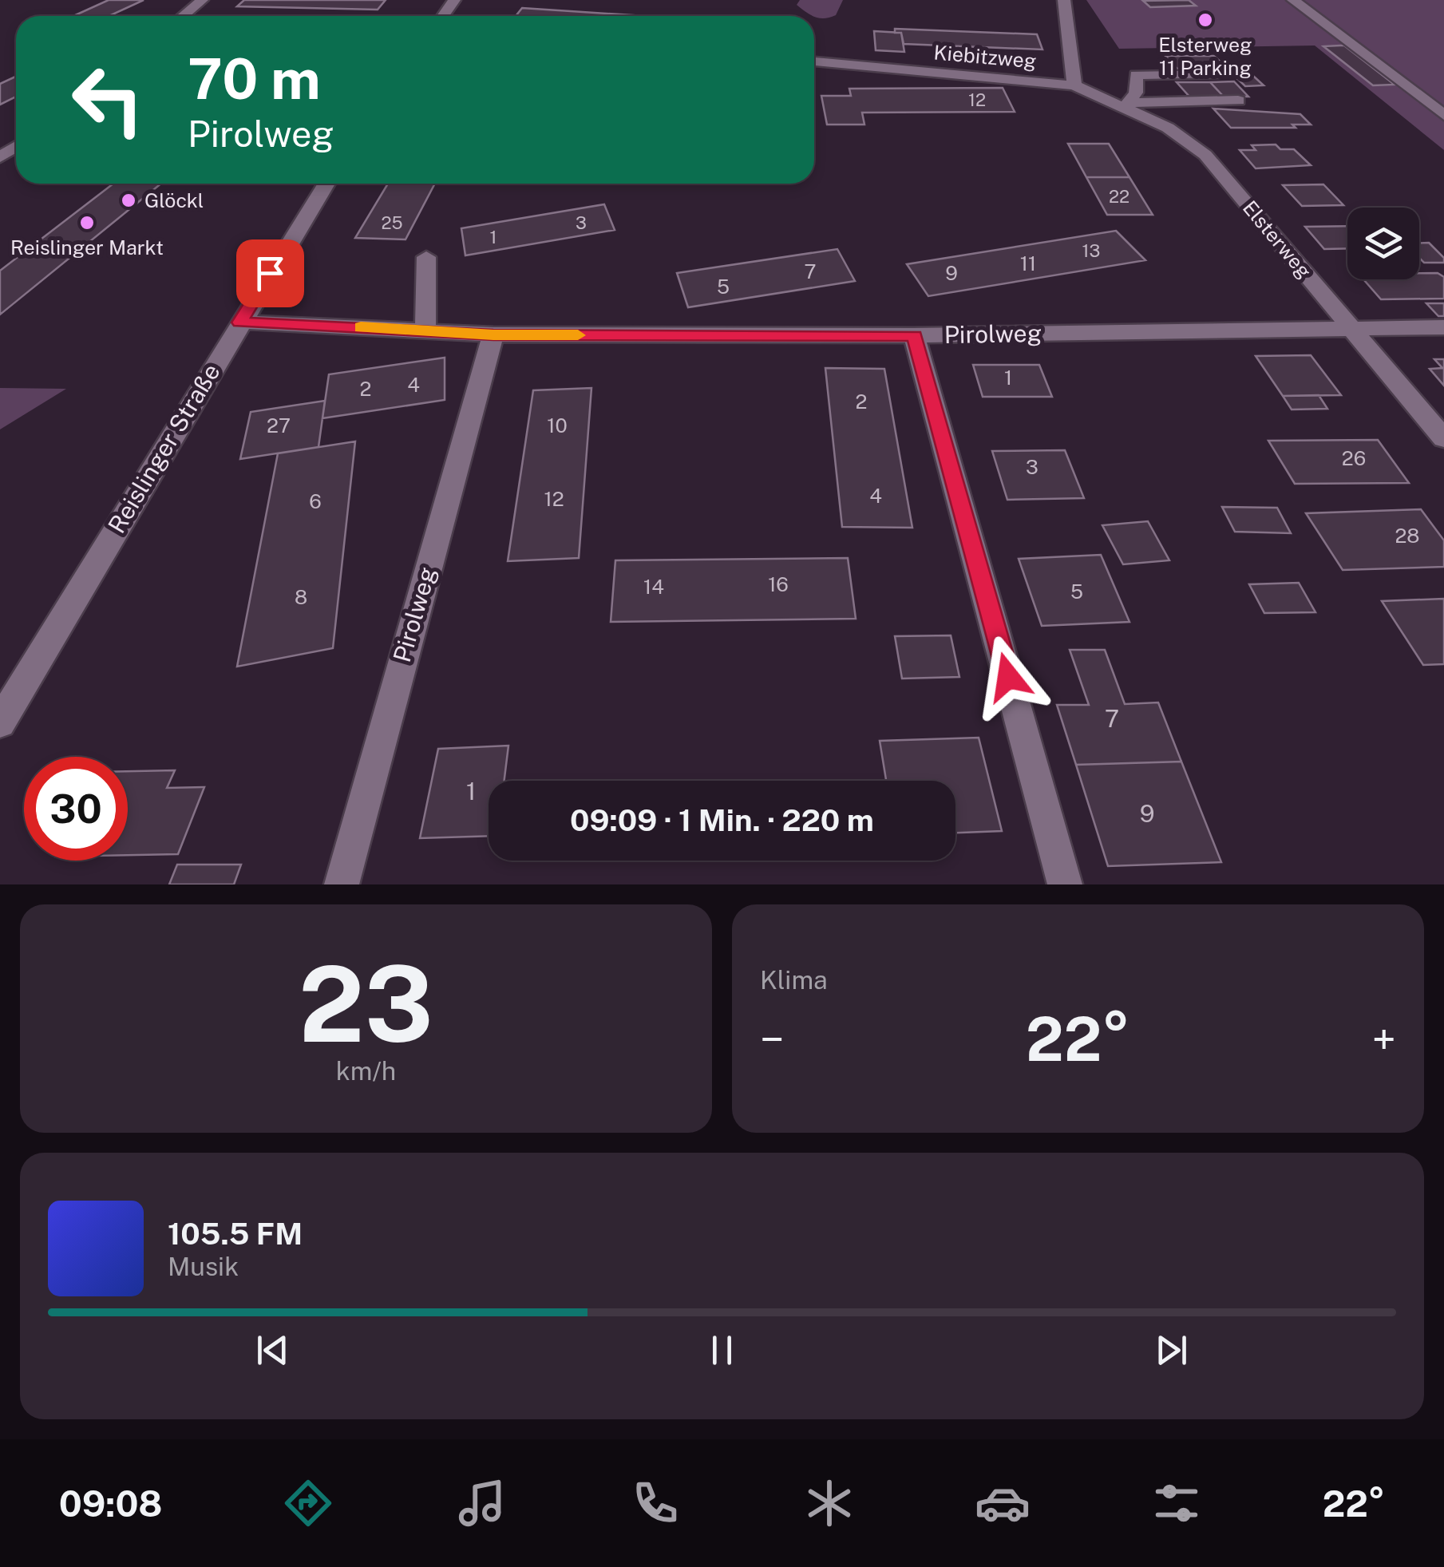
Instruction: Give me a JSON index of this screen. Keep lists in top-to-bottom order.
{
  "streets": {
    "street": [
      "Kiebitzweg",
      "Elsterweg",
      "Pirolweg",
      "Reislinger Straße"
    ]
  },
  "crossings": [
    ["Kiebitzweg", "Elsterweg"],
    ["Elsterweg", "Pirolweg"],
    ["Pirolweg", "Reislinger Straße"]
  ],
  "places": ["Elsterweg 11 Parking", "Glöckl", "Reislinger Markt"],
  "house_numbers": [
    "12",
    "22",
    "25",
    "3",
    "1",
    "13",
    "11",
    "7",
    "9",
    "5",
    "1",
    "4",
    "2",
    "2",
    "27",
    "10",
    "26",
    "3",
    "4",
    "12",
    "6",
    "28",
    "16",
    "14",
    "5",
    "8",
    "7",
    "1",
    "9"
  ],
  "page": {
    "turn": ["70 m", "Pirolweg"],
    "limit": "30",
    "trip": "09:09 · 1 Min. · 220 m",
    "tile": [
      ["23", "km/h"],
      "Klima"
    ],
    "heat": ["−", "22°", "+"],
    "song": ["105.5 FM", "Musik"],
    "tabs": ["09:08", "22°"]
  }
}
